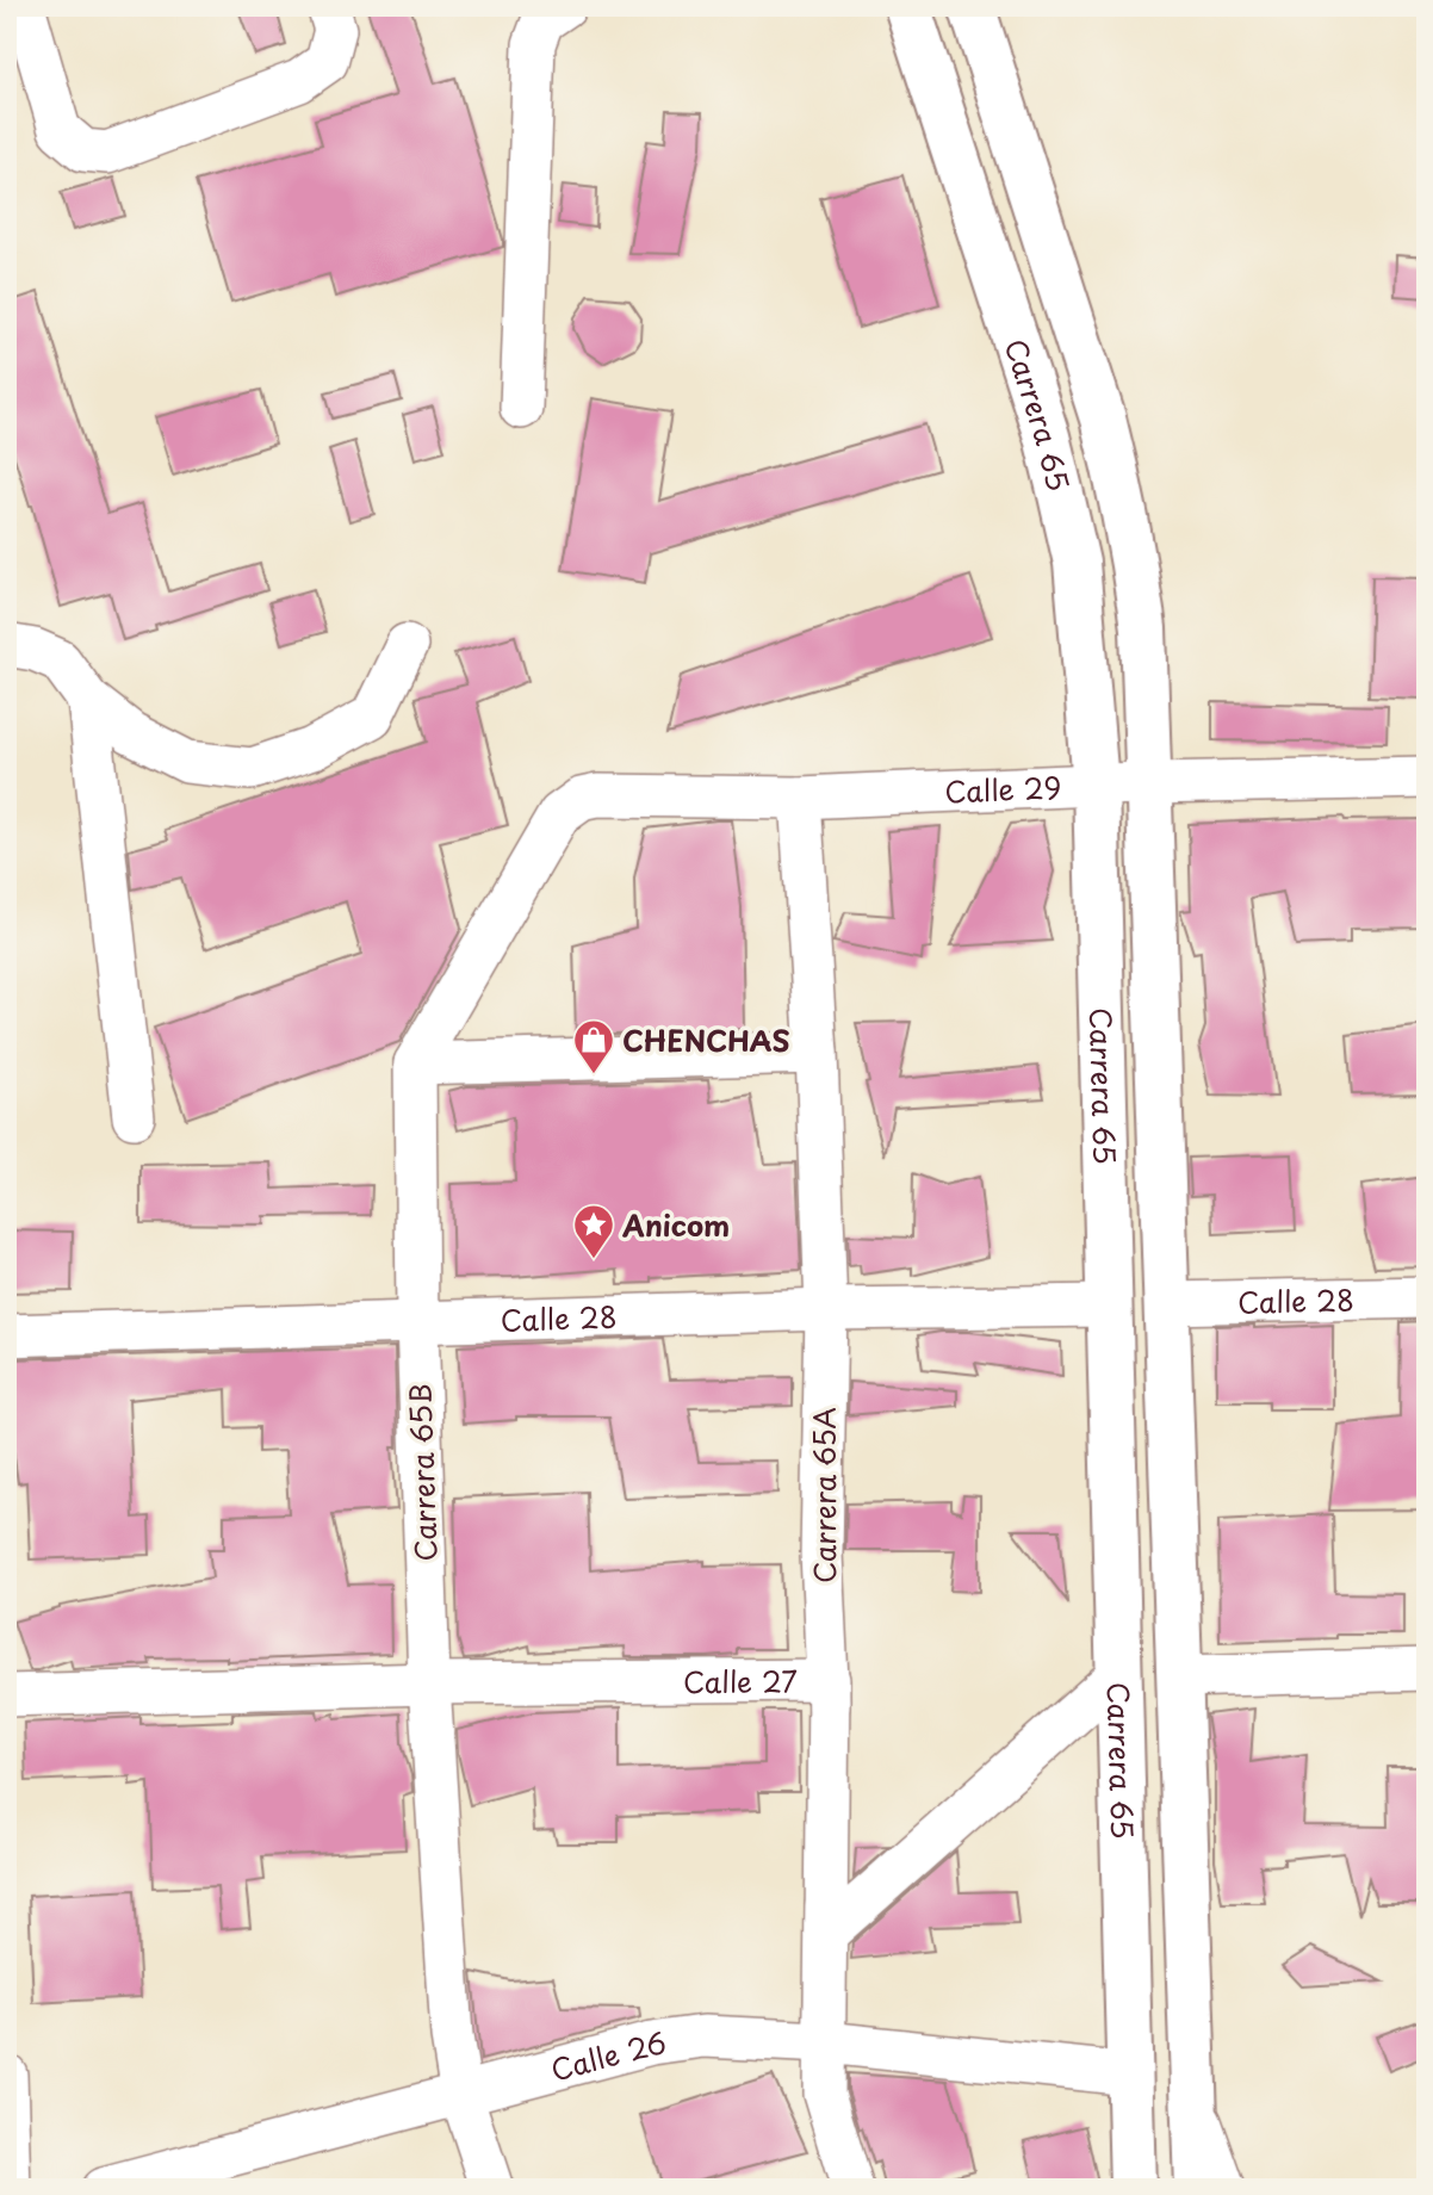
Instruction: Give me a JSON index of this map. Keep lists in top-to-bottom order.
{
  "streets": {
    "main road": ["Carrera 65"],
    "street": [
      "Calle 29",
      "Calle 28",
      "Carrera 65B",
      "Carrera 65A",
      "Calle 27",
      "Calle 26"
    ]
  },
  "crossings": [
    ["Carrera 65", "Calle 29"],
    ["Carrera 65", "Calle 28"],
    ["Carrera 65", "Calle 26"],
    ["Calle 29", "Carrera 65B"],
    ["Calle 29", "Carrera 65A"],
    ["Calle 28", "Carrera 65B"],
    ["Calle 28", "Carrera 65A"],
    ["Carrera 65B", "Calle 27"],
    ["Carrera 65B", "Calle 26"],
    ["Carrera 65A", "Calle 27"],
    ["Carrera 65A", "Calle 26"]
  ],
  "places": {
    "shop": ["CHENCHAS"],
    "place": ["Anicom"]
  }
}
